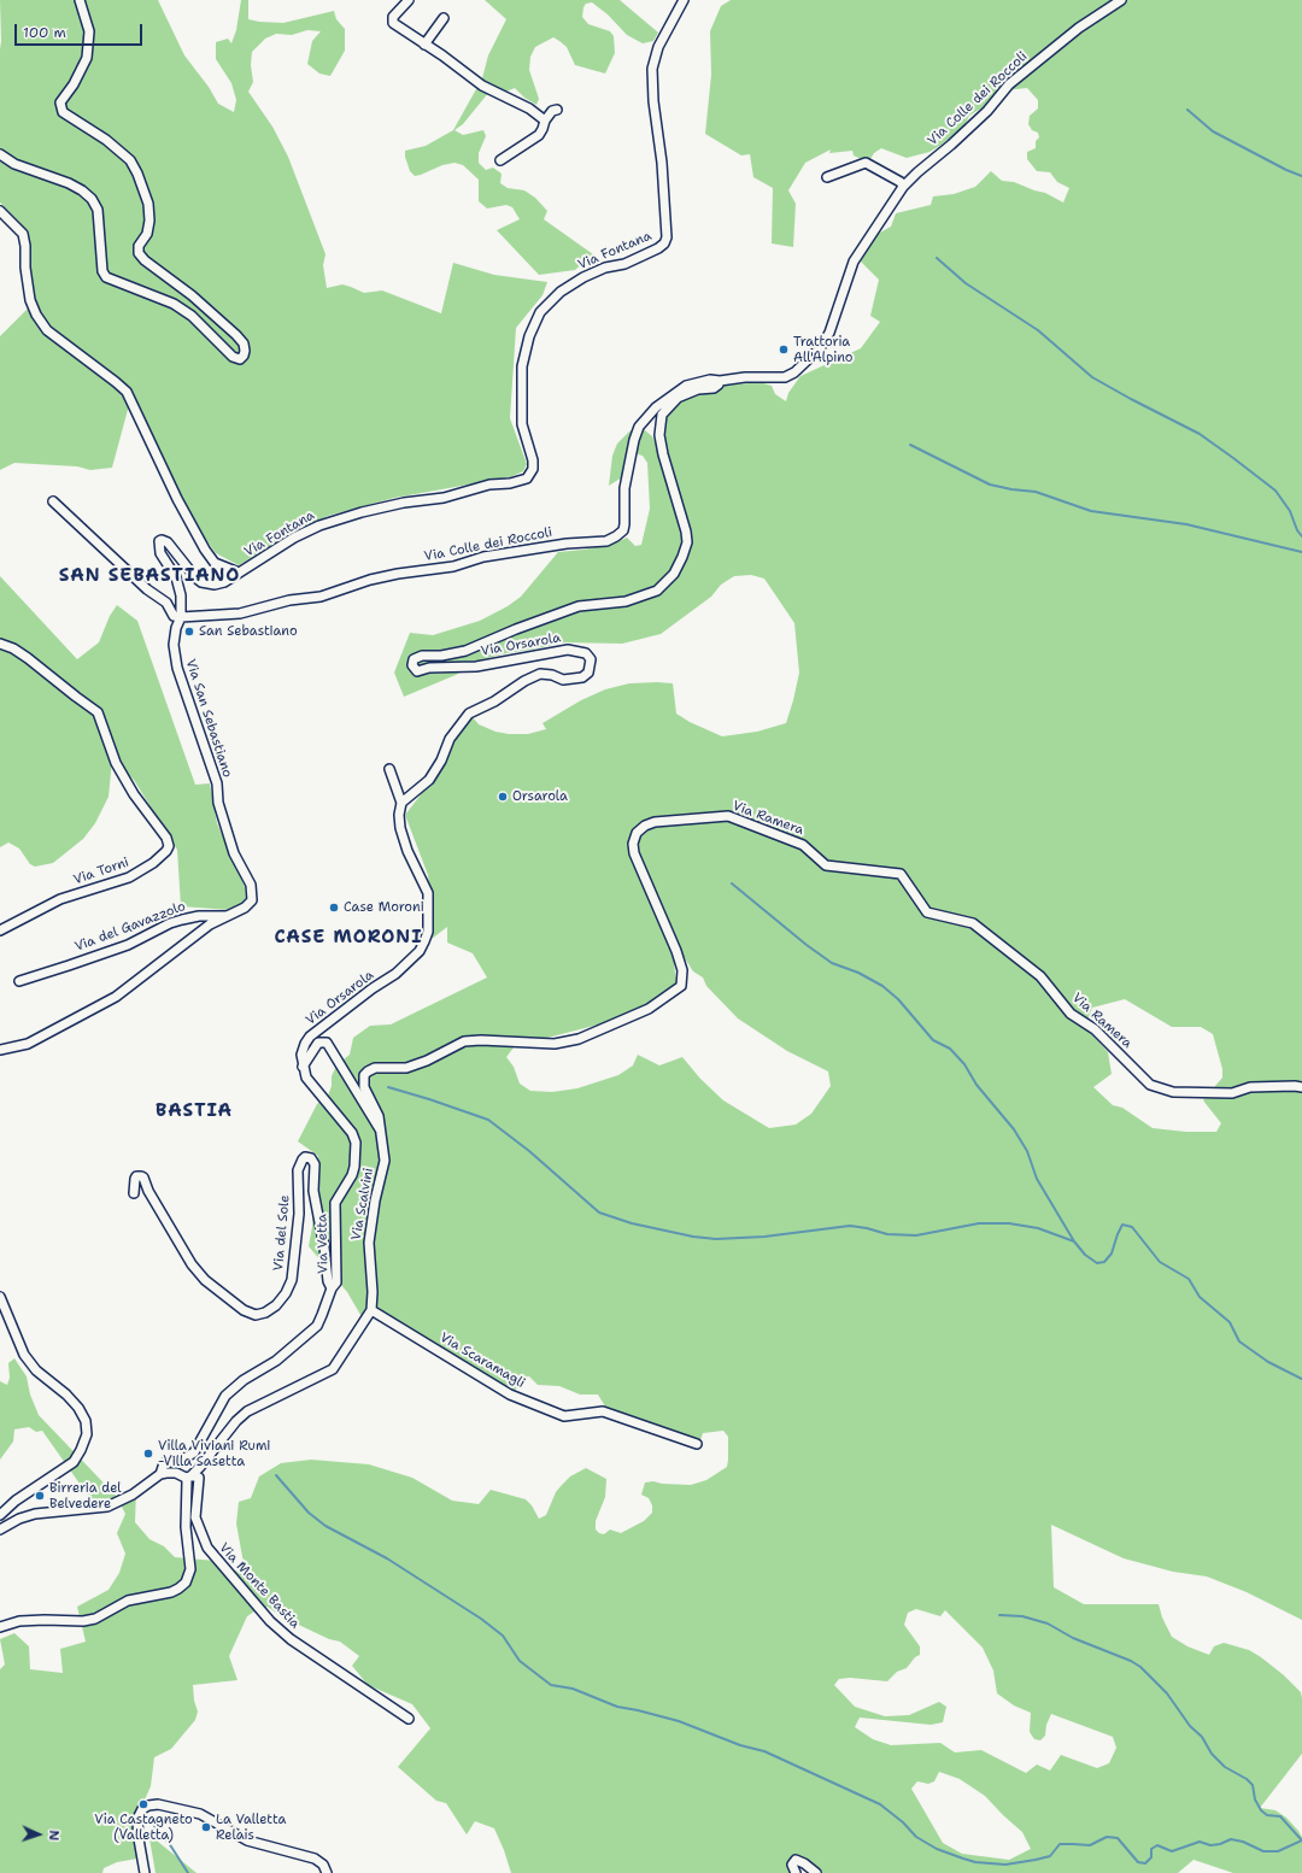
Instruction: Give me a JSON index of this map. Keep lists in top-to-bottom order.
{
  "streets": {
    "street": [
      "Via Colle dei Roccoli",
      "Via Fontana",
      "Via Orsarola",
      "Via San Sebastiano",
      "Via Ramera",
      "Via Torni",
      "Via del Gavazzolo",
      "Via Scalvini",
      "Via del Sole",
      "Via Vetta",
      "Via Scaramagli",
      "Via Monte Bastia"
    ]
  },
  "crossings": [
    ["Via Colle dei Roccoli", "Via Orsarola"],
    ["Via Colle dei Roccoli", "Via San Sebastiano"],
    ["Via Fontana", "Via San Sebastiano"],
    ["Via Orsarola", "Via Scalvini"],
    ["Via Orsarola", "Via Vetta"],
    ["Via San Sebastiano", "Via del Gavazzolo"],
    ["Via Ramera", "Via Scalvini"],
    ["Via Scalvini", "Via Vetta"],
    ["Via Scalvini", "Via Scaramagli"],
    ["Via del Sole", "Via Vetta"]
  ],
  "districts": ["SAN SEBASTIANO", "CASE MORONI", "BASTIA"],
  "places": [
    "Trattoria All'Alpino",
    "San Sebastiano",
    "Orsarola",
    "Case Moroni",
    "Villa Viviani Rumi -Villa Sasetta",
    "Birreria del Belvedere",
    "Via Castagneto (Valletta)",
    "La Valletta Relais"
  ],
  "scale_bar": "100 m",
  "north": "right"
}
